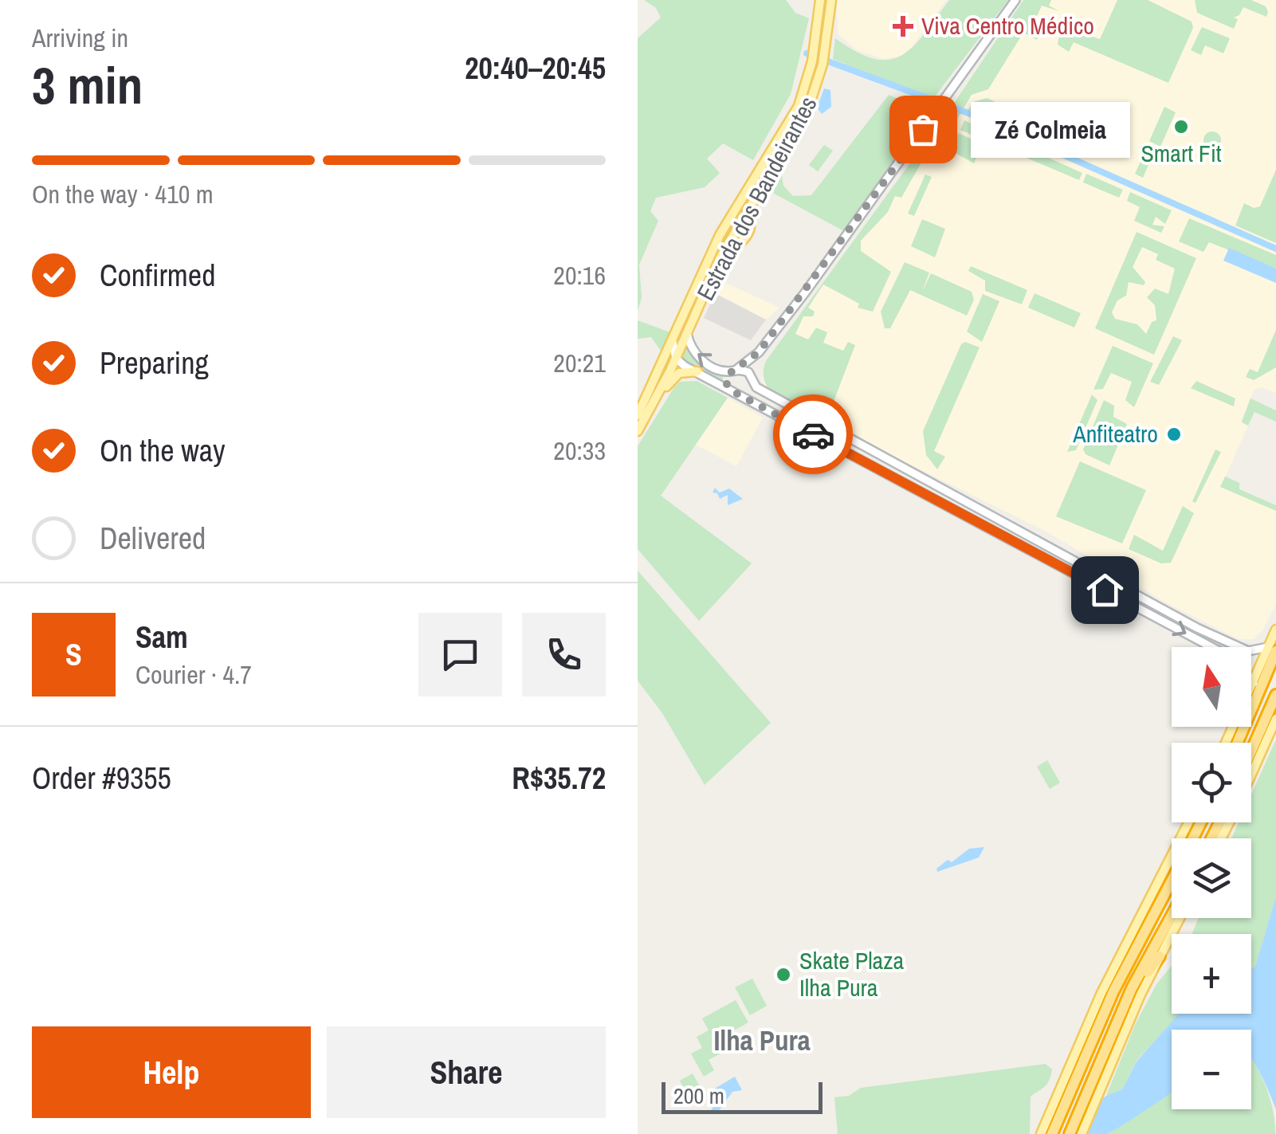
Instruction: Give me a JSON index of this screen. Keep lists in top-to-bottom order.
{
  "streets": {
    "main road": ["Estrada dos Bandeirantes"]
  },
  "districts": ["Ilha Pura"],
  "places": {
    "health": ["Viva Centro Médico"],
    "other": [
      "Smart Fit",
      "Zé Colmeia",
      "Anfiteatro",
      "Skate Plaza Ilha Pura"
    ]
  },
  "scale_bar": "200 m",
  "north": "top",
  "page": {
    "heading": ["3 min", "Arriving in", "20:40–20:45"],
    "panel": [
      "Sam",
      "Courier · 4.7",
      "Order #9355",
      "R$35.72"
    ],
    "bubble": "Zé Colmeia",
    "bar": "On the way · 410 m",
    "list": [
      ["Confirmed", "20:16"],
      ["Preparing", "20:21"],
      ["On the way", "20:33"],
      "Delivered"
    ],
    "round": "S",
    "map_buttons": ["+", "−"],
    "buttons": ["Help", "Share"],
    "scale": "200 m"
  }
}
